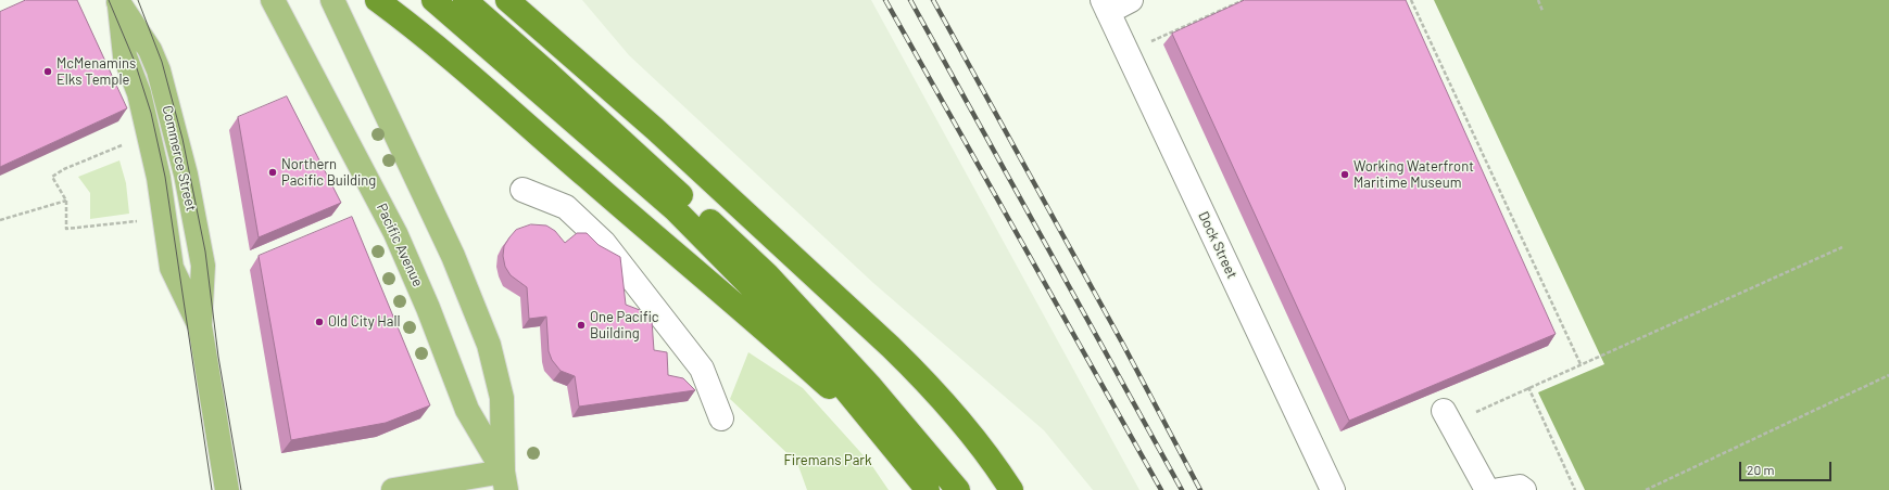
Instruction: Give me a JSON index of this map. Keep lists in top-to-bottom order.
{
  "streets": {
    "main road": ["Commerce Street", "Pacific Avenue"],
    "street": ["Dock Street"]
  },
  "parks": ["Firemans Park"],
  "places": [
    "McMenamins Elks Temple",
    "Northern Pacific Building",
    "Working Waterfront Maritime Museum",
    "Old City Hall",
    "One Pacific Building"
  ],
  "scale_bar": "20 m"
}
